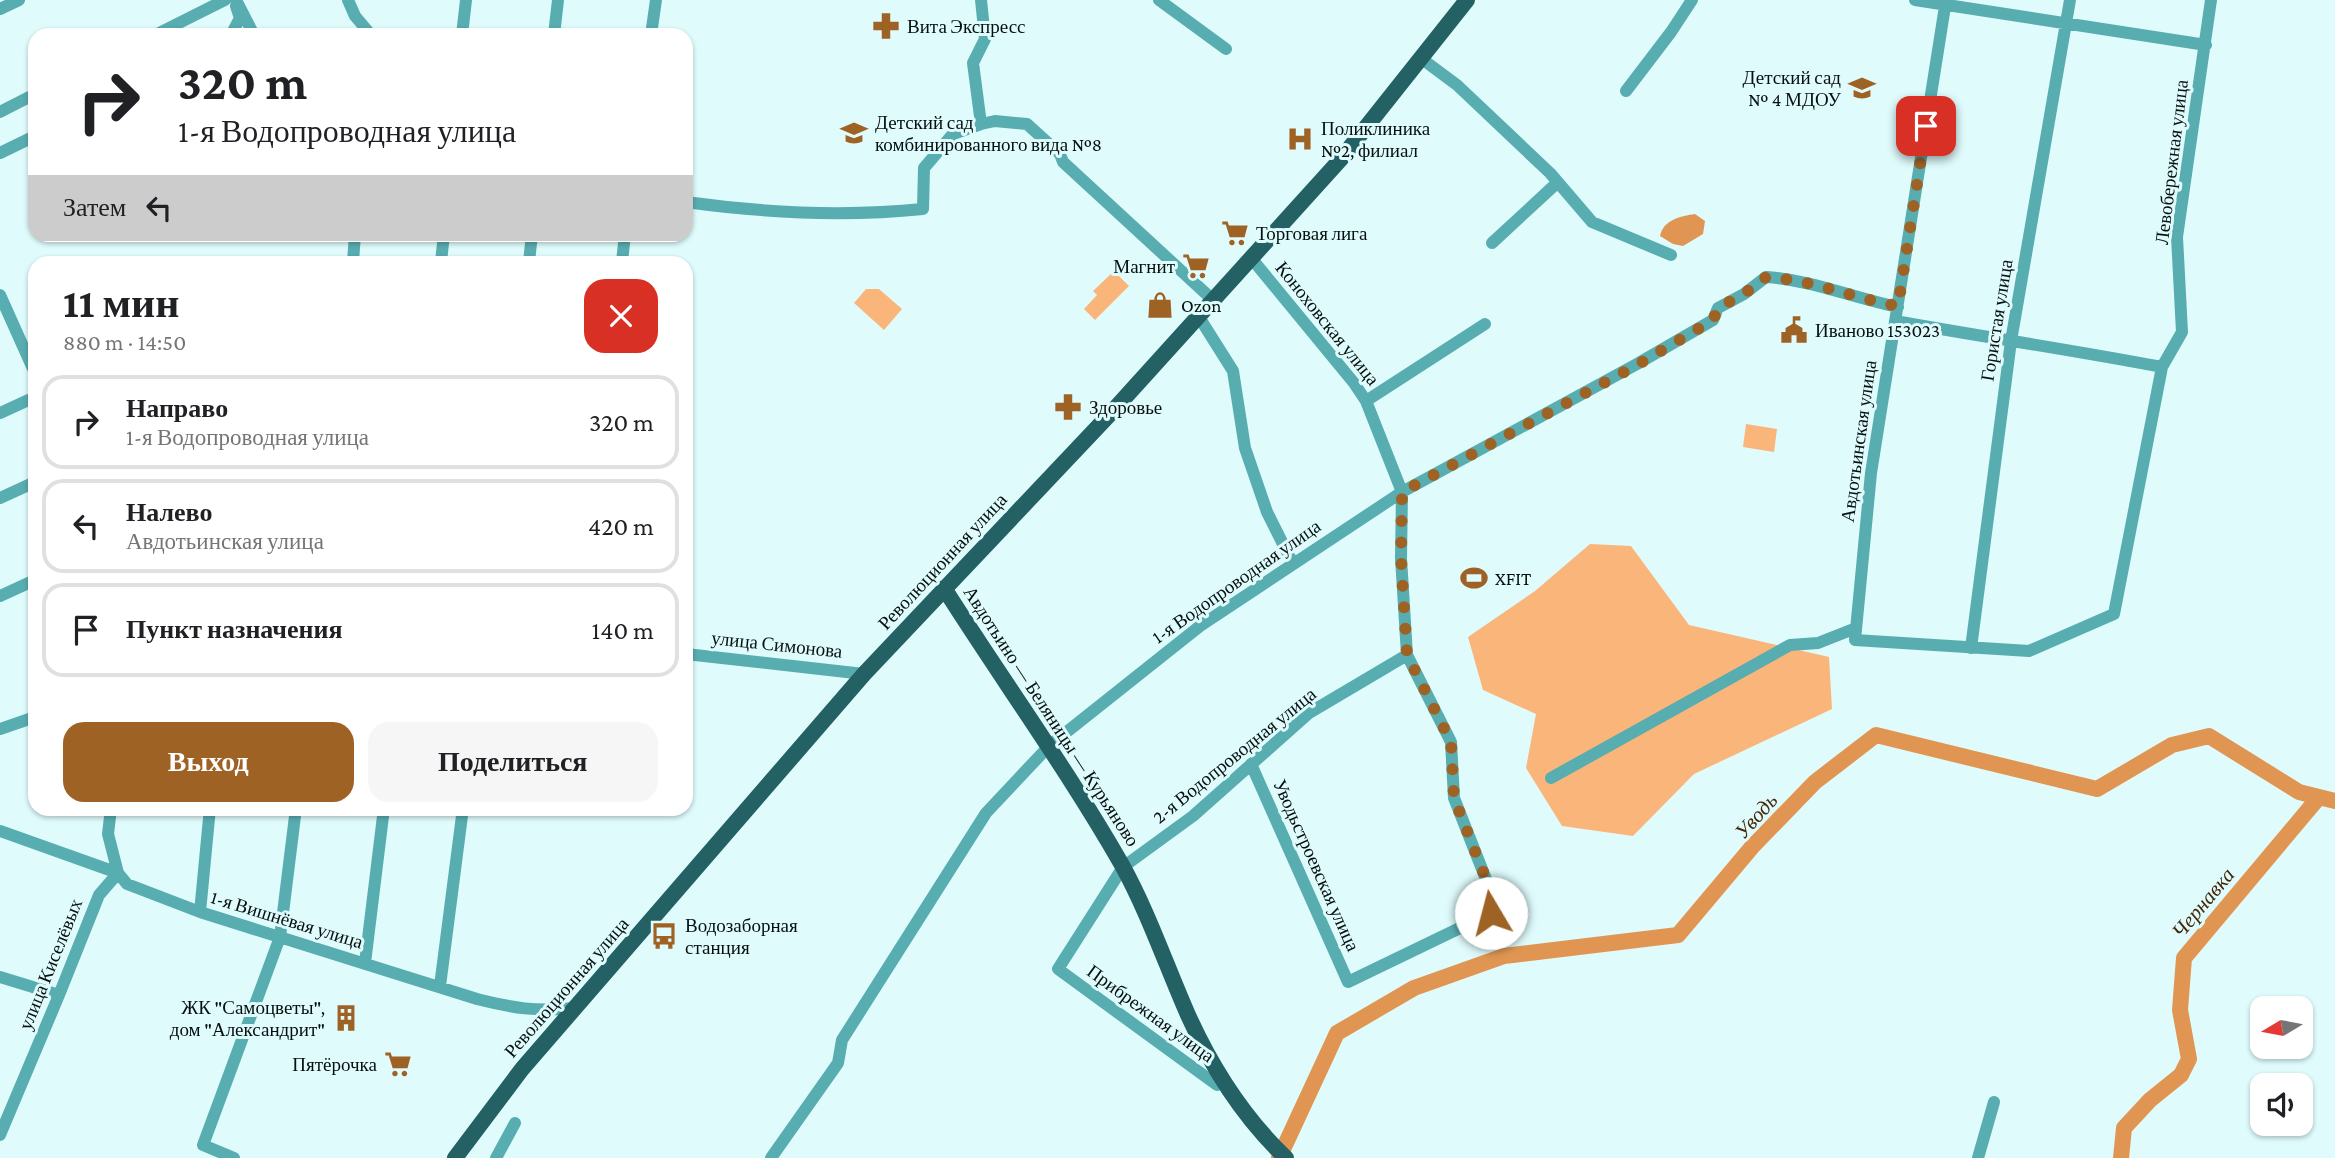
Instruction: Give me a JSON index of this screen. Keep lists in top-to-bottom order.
{
  "streets": {
    "main road": ["Революционная улица", "Авдотьино — Беляницы — Курьяново"],
    "street": [
      "Левобережная улица",
      "Гористая улица",
      "Коноховская улица",
      "Авдотьинская улица",
      "1-я Водопроводная улица",
      "улица Симонова",
      "2-я Водопроводная улица",
      "Уводьстроевская улица",
      "1-я Вишнёвая улица",
      "улица Киселёвых",
      "Прибрежная улица"
    ]
  },
  "crossings": [
    ["Левобережная улица", "Гористая улица"],
    ["Коноховская улица", "Революционная улица"],
    ["Коноховская улица", "1-я Водопроводная улица"],
    ["Авдотьинская улица", "1-я Водопроводная улица"],
    ["Революционная улица", "улица Симонова"],
    ["Революционная улица", "Авдотьино — Беляницы — Курьяново"],
    ["Революционная улица", "1-я Вишнёвая улица"],
    ["1-я Водопроводная улица", "Авдотьино — Беляницы — Курьяново"],
    ["Авдотьино — Беляницы — Курьяново", "2-я Водопроводная улица"],
    ["Авдотьино — Беляницы — Курьяново", "Прибрежная улица"],
    ["2-я Водопроводная улица", "Уводьстроевская улица"],
    ["2-я Водопроводная улица", "Прибрежная улица"],
    ["1-я Вишнёвая улица", "улица Киселёвых"]
  ],
  "water": ["Уводь", "Чернавка"],
  "places": {
    "pharmacy": ["Вита Экспресс", "Здоровье"],
    "school or university": ["Детский сад № 4 МДОУ", "Детский сад комбинированного вида №8"],
    "hospital": ["Поликлиника №2, филиал"],
    "supermarket": ["Торговая лига", "Магнит", "Пятёрочка"],
    "shop": ["Ozon"],
    "public building": ["Иваново 153023"],
    "sports": ["XFIT"],
    "bus stop": ["Водозаборная станция"],
    "building": ["ЖК \"Самоцветы\", дом \"Александрит\""]
  },
  "north": "left",
  "page": {
    "turn": ["320 m", "1-я Водопроводная улица"],
    "then": "Затем",
    "heading": ["11 мин", "880 m · 14:50"],
    "list": [
      {
        "name": "Направо",
        "note": "1-я Водопроводная улица",
        "value": "320 m"
      },
      {
        "name": "Налево",
        "note": "Авдотьинская улица",
        "value": "420 m"
      },
      {
        "name": "Пункт назначения",
        "value": "140 m"
      }
    ],
    "buttons": ["Выход", "Поделиться"]
  }
}
